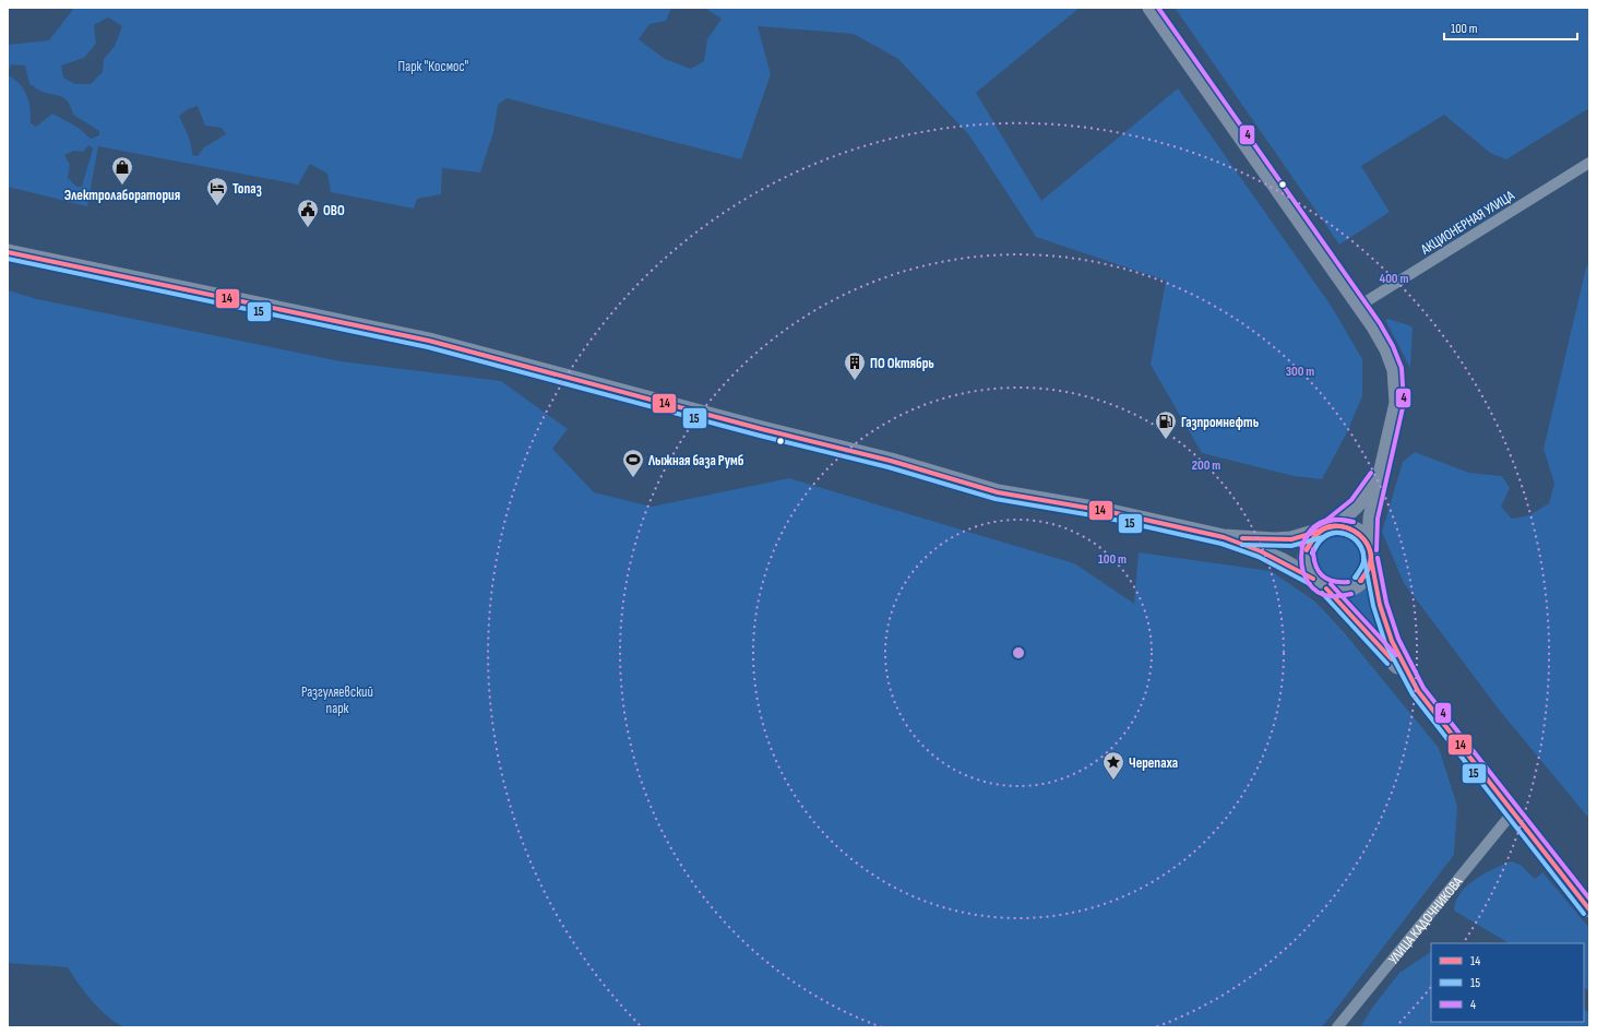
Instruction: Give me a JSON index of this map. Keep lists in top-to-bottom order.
{
  "streets": {
    "street": ["АКЦИОНЕРНАЯ УЛИЦА", "УЛИЦА КАДОЧНИКОВА"]
  },
  "parks": ["Парк \"Космос\"", "Разгуляевский парк"],
  "places": {
    "shop": ["Электролаборатория"],
    "hotel": ["Топаз"],
    "public building": ["ОВО"],
    "building": ["ПО Октябрь"],
    "fuel station": ["Газпромнефть"],
    "sports": ["Лыжная база Румб"],
    "place": ["Черепаха"]
  },
  "lines": ["transit line 4", "transit line 14", "transit line 15"],
  "legend": ["14", "15", "4"],
  "scale_bar": "100 m",
  "rings": [
    "400 m",
    "300 m",
    "200 m",
    "100 m"
  ]
}
